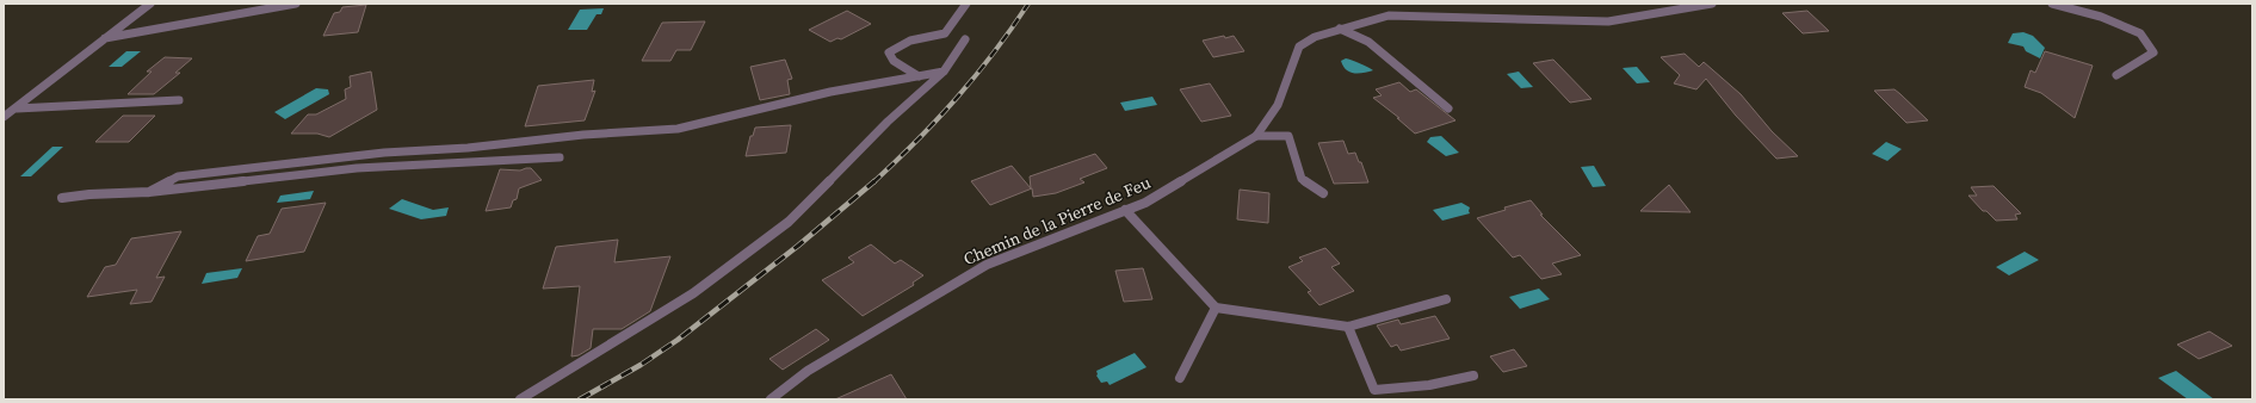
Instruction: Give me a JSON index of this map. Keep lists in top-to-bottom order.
{
  "streets": {
    "street": ["Chemin de la Pierre de Feu"]
  }
}
